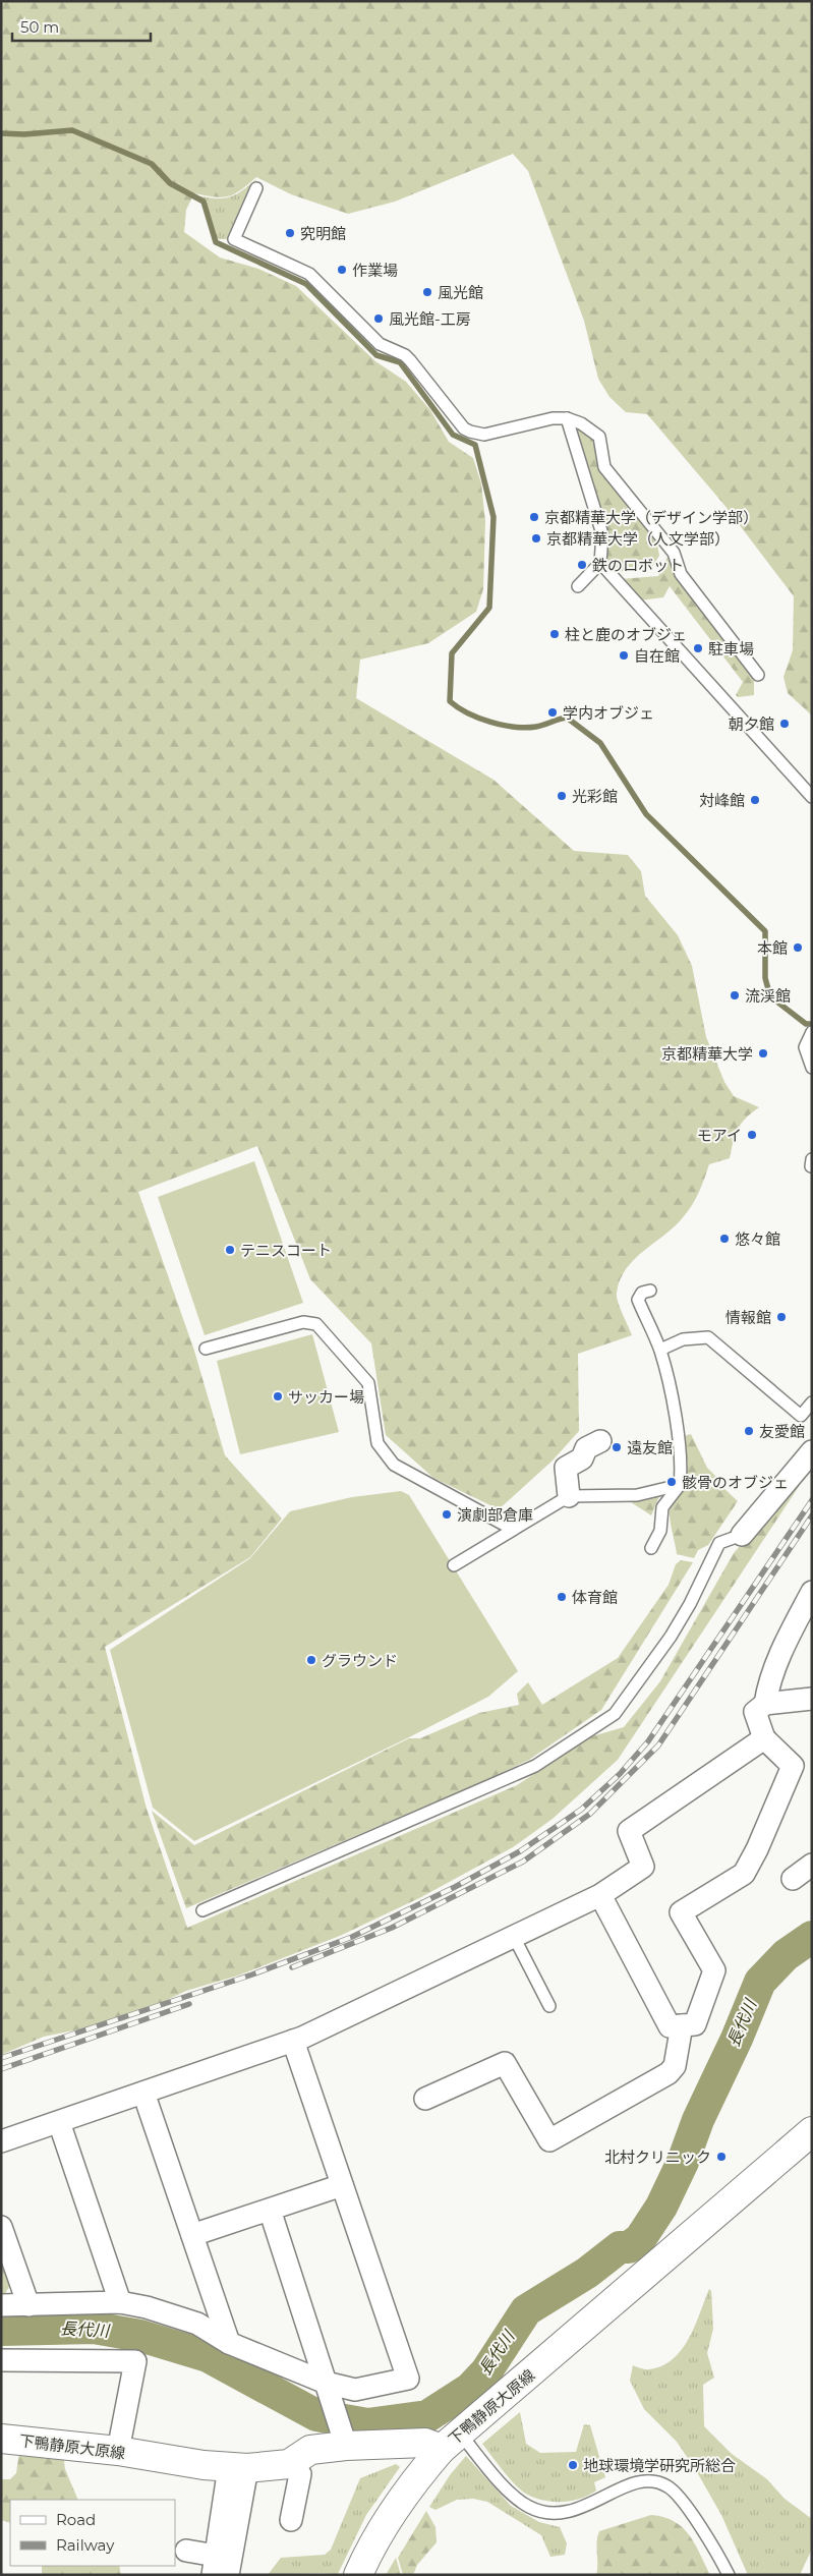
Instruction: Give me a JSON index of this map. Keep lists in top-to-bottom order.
{
  "streets": {
    "main road": ["下鴨静原大原線"]
  },
  "water": ["長代川"],
  "places": [
    "究明館",
    "作業場",
    "風光館",
    "風光館-工房",
    "京都精華大学（デザイン学部）",
    "京都精華大学（人文学部）",
    "鉄のロボット",
    "柱と鹿のオブジェ",
    "駐車場",
    "自在館",
    "学内オブジェ",
    "朝夕館",
    "光彩館",
    "対峰館",
    "本館",
    "流渓館",
    "京都精華大学",
    "モアイ",
    "悠々館",
    "テニスコート",
    "情報館",
    "サッカー場",
    "友愛館",
    "遠友館",
    "骸骨のオブジェ",
    "演劇部倉庫",
    "体育館",
    "グラウンド",
    "北村クリニック",
    "地球環境学研究所総合"
  ],
  "legend": ["Road", "Railway"],
  "scale_bar": "50 m"
}
